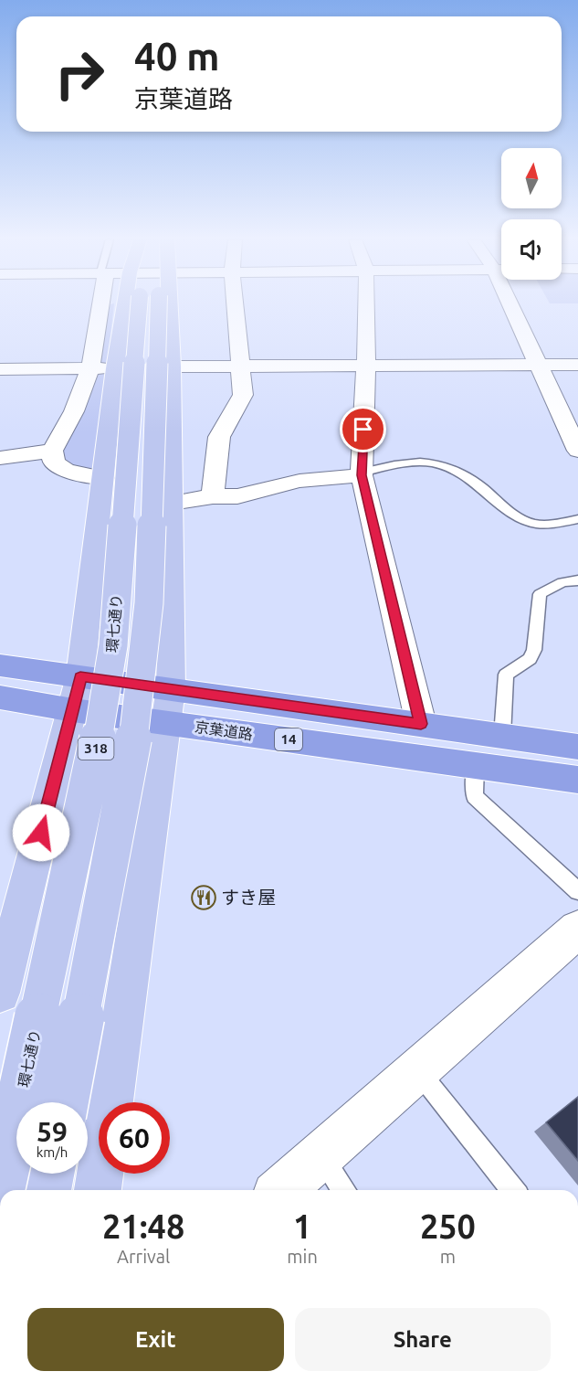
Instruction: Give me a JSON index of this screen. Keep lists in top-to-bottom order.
{
  "streets": {
    "highway": ["京葉道路", "14"],
    "main road": ["環七通り", "318"]
  },
  "crossings": [
    ["京葉道路", "318"]
  ],
  "places": {
    "restaurant": ["すき屋"]
  },
  "north": "top",
  "page": {
    "turn": ["40 m", "京葉道路"],
    "speed": "59 km/h",
    "limit": "60",
    "eta": [
      "21:48",
      "Arrival",
      "1",
      "min",
      "250",
      "m"
    ],
    "buttons": ["Exit", "Share"]
  }
}
